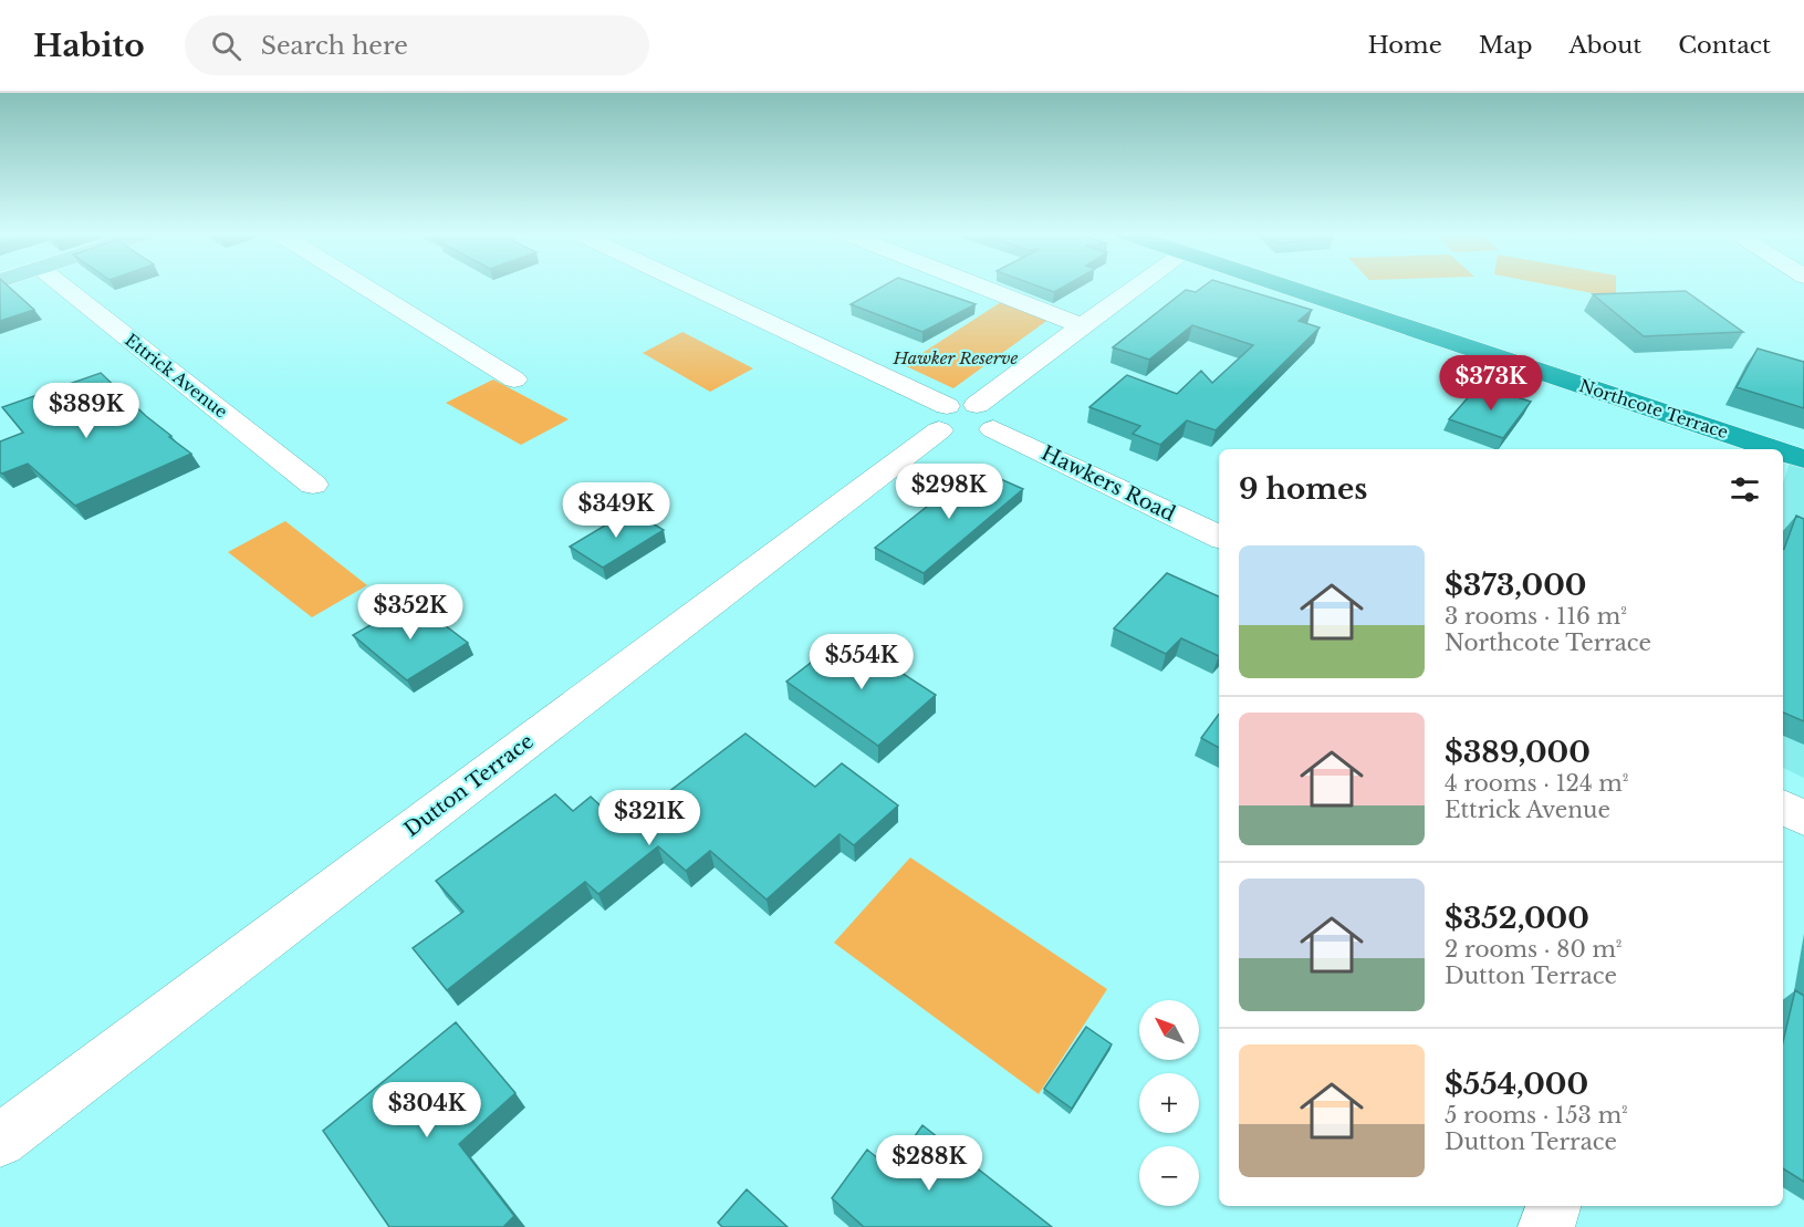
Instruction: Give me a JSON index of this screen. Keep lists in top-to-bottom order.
{
  "streets": {
    "highway": ["Northcote Terrace"],
    "street": ["Ettrick Avenue", "Hawkers Road", "Dutton Terrace"]
  },
  "parks": ["Hawker Reserve"],
  "north": "top left",
  "page": {
    "header": "Habito",
    "search": "Search here",
    "nav": [
      "Home",
      "Map",
      "About",
      "Contact"
    ],
    "price": [
      "$373K",
      "$389K",
      "$298K",
      "$349K",
      "$352K",
      "$554K",
      "$321K",
      "$304K",
      "$288K"
    ],
    "heading": "9 homes",
    "list": [
      {
        "name": "$373,000",
        "note": "3 rooms · 116 m² · Northcote Terrace"
      },
      {
        "name": "$389,000",
        "note": "4 rooms · 124 m² · Ettrick Avenue"
      },
      {
        "name": "$352,000",
        "note": "2 rooms · 80 m² · Dutton Terrace"
      },
      {
        "name": "$554,000",
        "note": "5 rooms · 153 m² · Dutton Terrace"
      }
    ],
    "map_buttons": ["+", "−"]
  }
}
